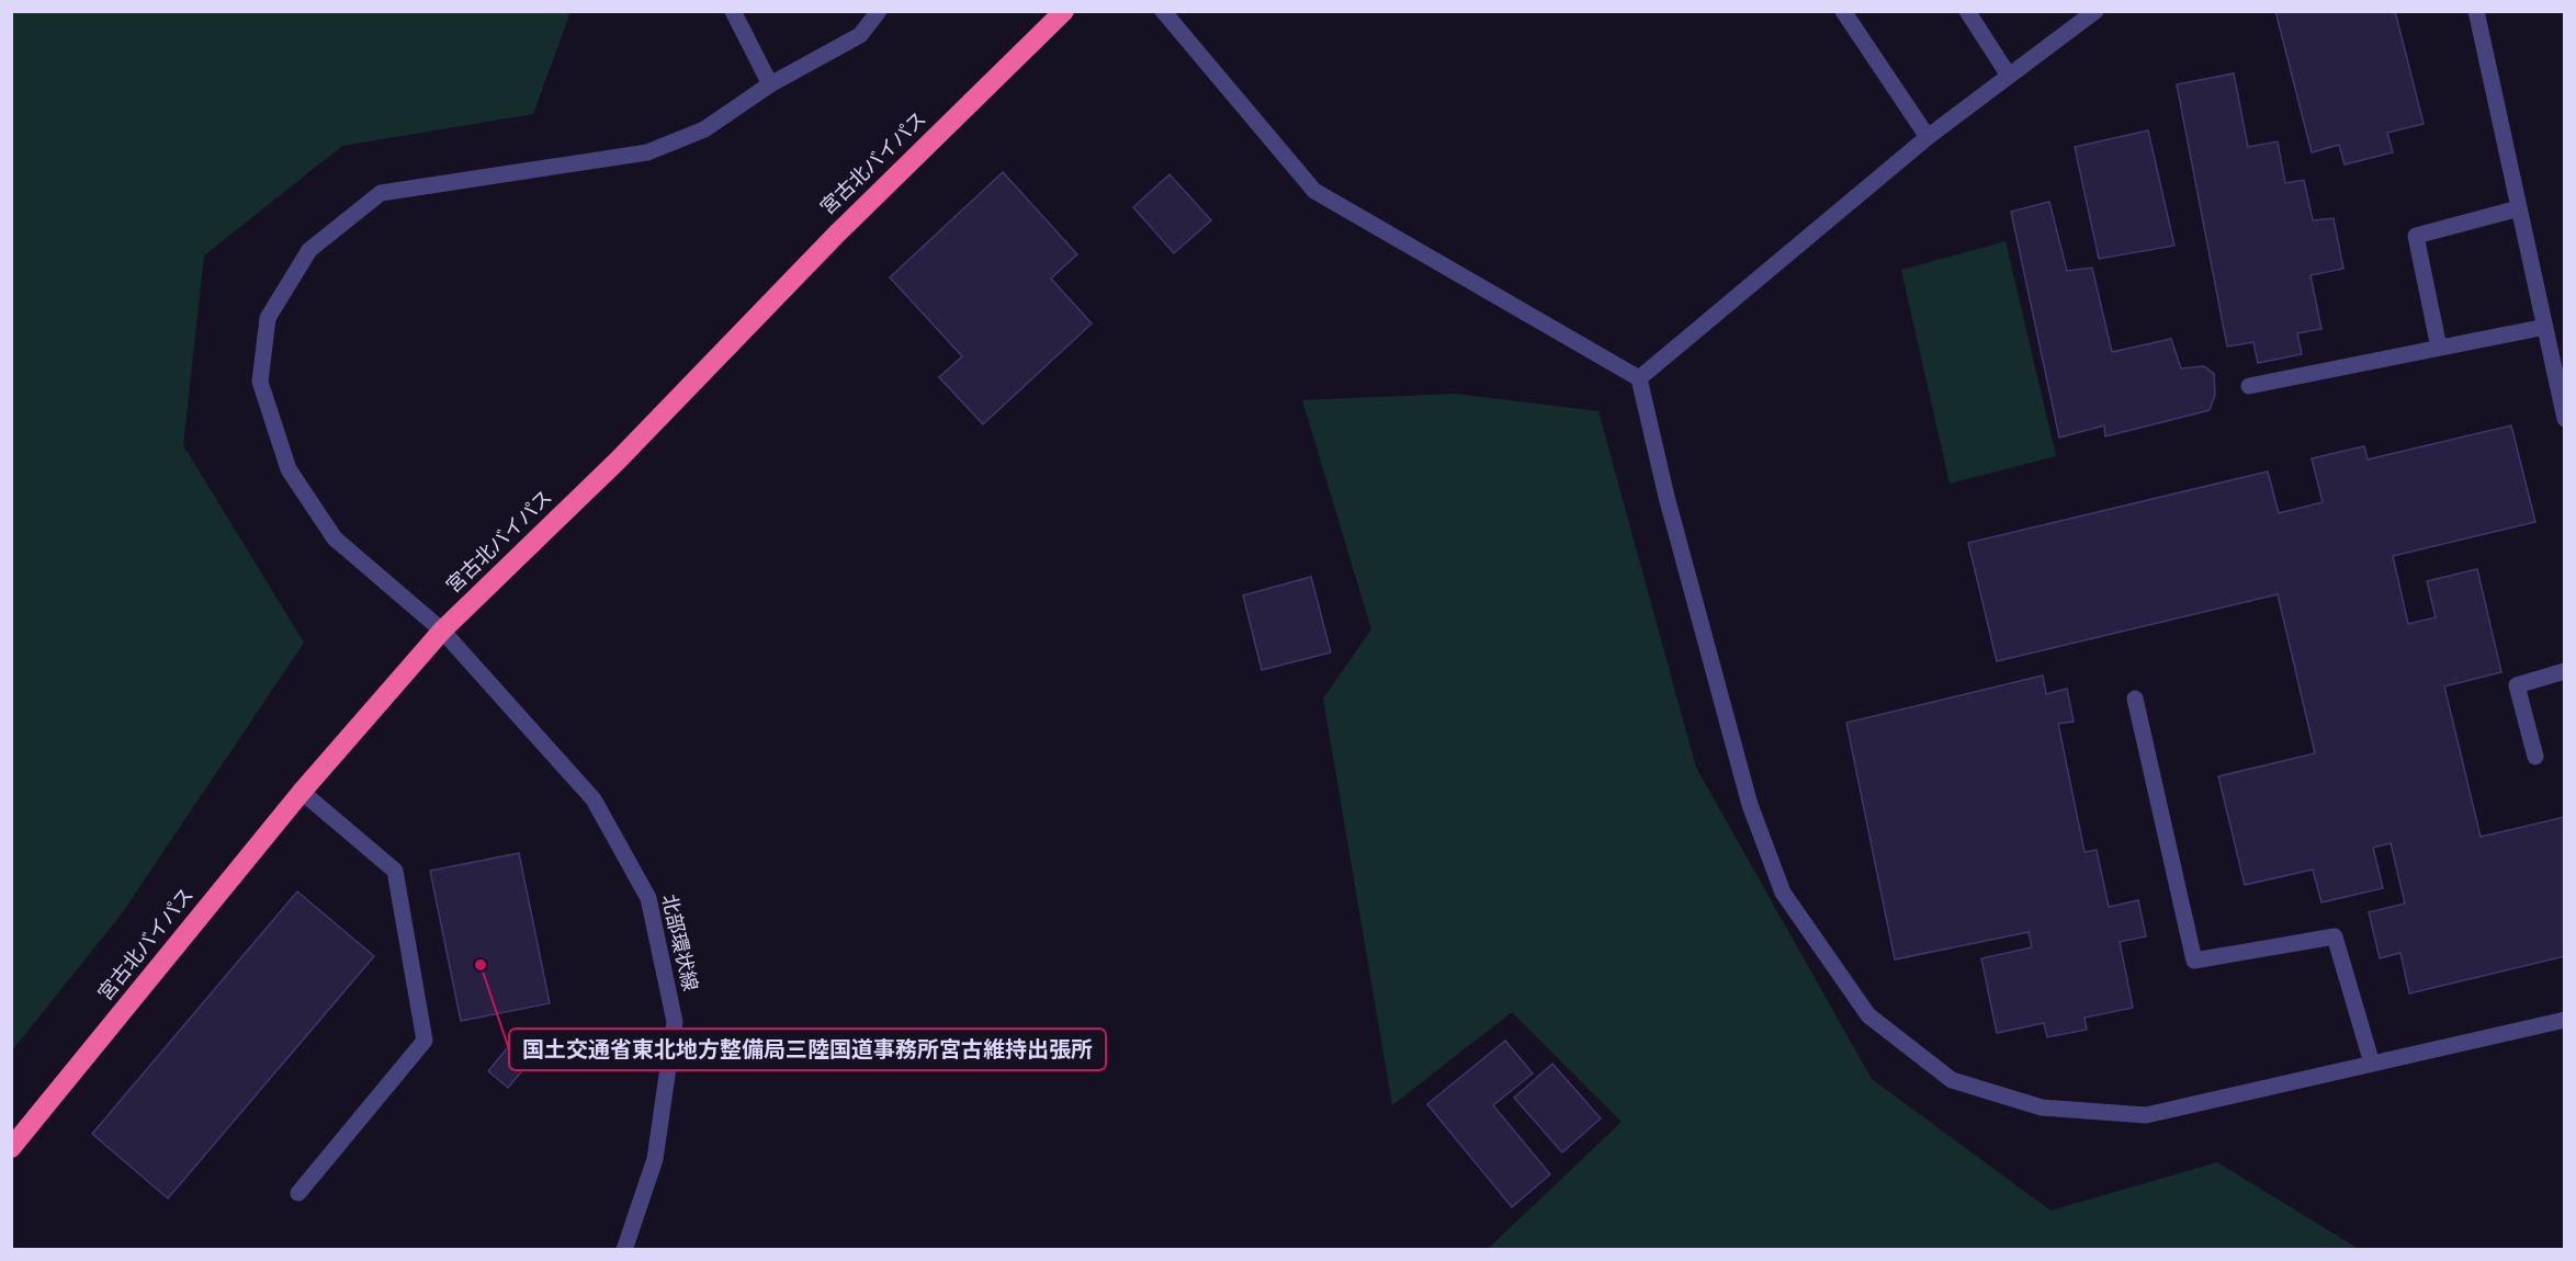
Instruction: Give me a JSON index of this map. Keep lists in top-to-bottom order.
{
  "streets": {
    "highway": ["宮古北バイパス"],
    "street": ["北部環状線"]
  },
  "crossings": [
    ["宮古北バイパス", "北部環状線"]
  ],
  "places": ["国土交通省東北地方整備局三陸国道事務所宮古維持出張所"]
}
